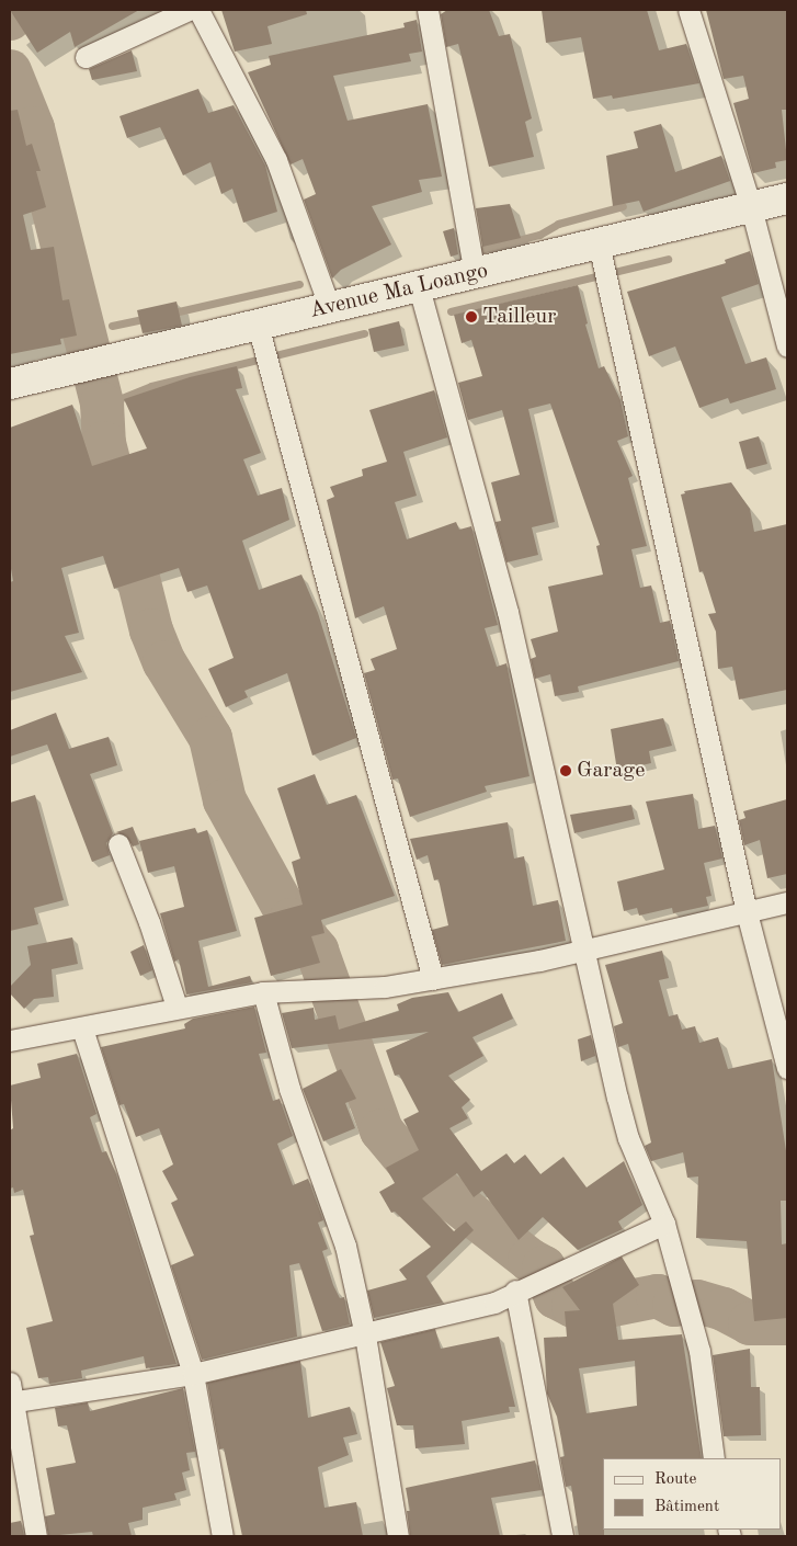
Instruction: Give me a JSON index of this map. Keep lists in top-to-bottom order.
{
  "streets": {
    "main road": ["Avenue Ma Loango"]
  },
  "places": ["Tailleur", "Garage"],
  "legend": ["Route", "Bâtiment"]
}
